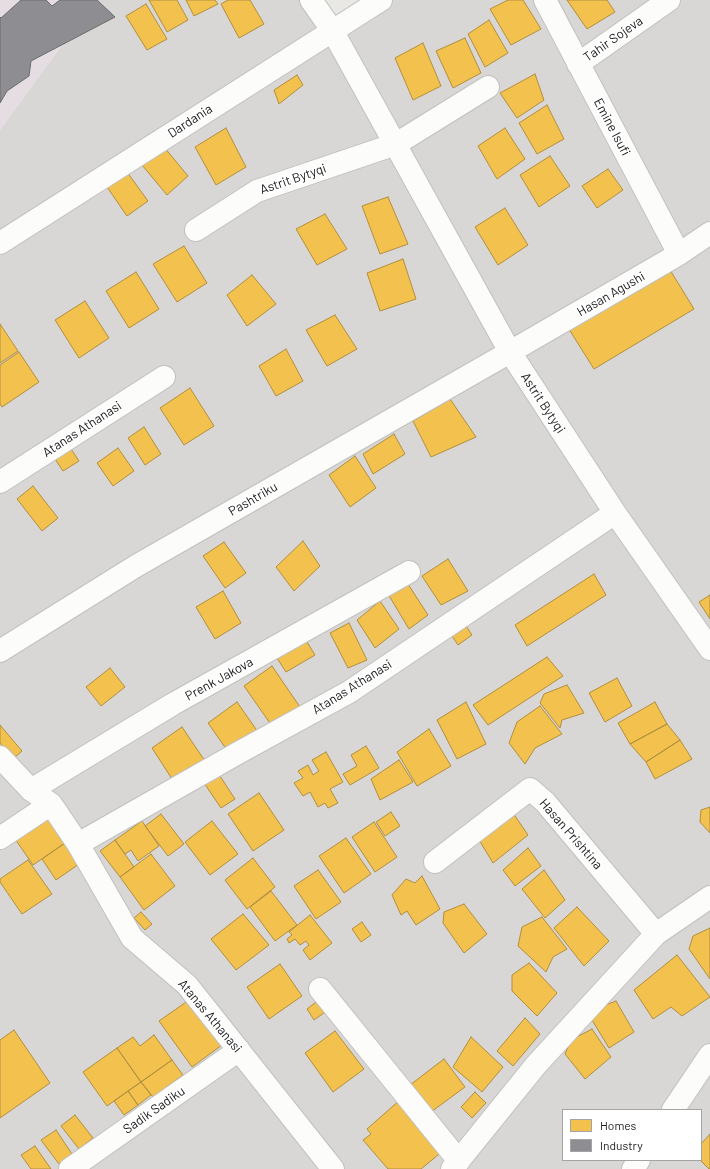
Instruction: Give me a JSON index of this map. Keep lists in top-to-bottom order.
{
  "streets": {
    "street": [
      "Tahir Sojeva",
      "Dardania",
      "Emine Isufi",
      "Astrit Bytyqi",
      "Hasan Agushi",
      "Atanas Athanasi",
      "Pashtriku",
      "Prenk Jakova",
      "Hasan Prishtina",
      "Sadik Sadiku"
    ]
  },
  "crossings": [
    ["Tahir Sojeva", "Emine Isufi"],
    ["Dardania", "Astrit Bytyqi"],
    ["Emine Isufi", "Hasan Agushi"],
    ["Astrit Bytyqi", "Hasan Agushi"],
    ["Astrit Bytyqi", "Atanas Athanasi"],
    ["Astrit Bytyqi", "Pashtriku"],
    ["Hasan Agushi", "Pashtriku"],
    ["Atanas Athanasi", "Prenk Jakova"],
    ["Atanas Athanasi", "Sadik Sadiku"]
  ],
  "legend": ["Homes", "Industry"]
}
